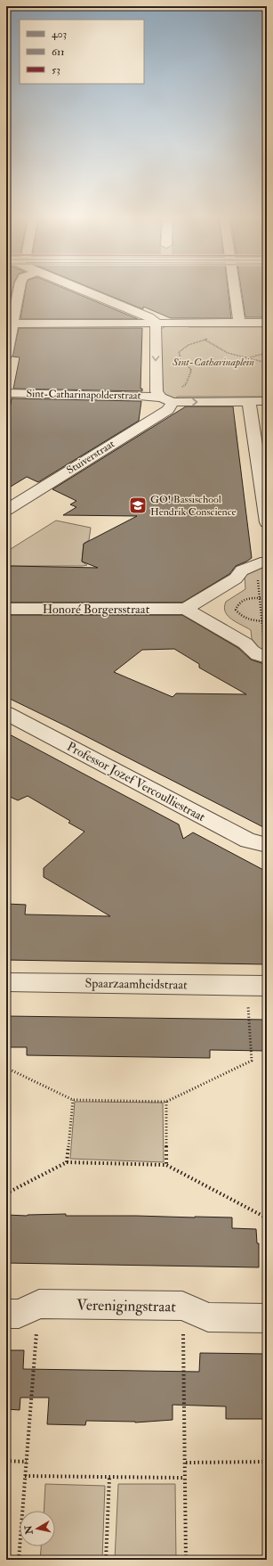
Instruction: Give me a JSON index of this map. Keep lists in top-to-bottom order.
{
  "streets": {
    "street": [
      "Sint-Catharinapolderstraat",
      "Stuiverstraat",
      "Honoré Borgersstraat",
      "Professor Jozef Vercoulliestraat",
      "Spaarzaamheidstraat",
      "Verenigingstraat"
    ]
  },
  "crossings": [
    ["Sint-Catharinapolderstraat", "Stuiverstraat"]
  ],
  "parks": ["Sint-Catharinaplein"],
  "places": {
    "school or university": ["GO! Bassischool Hendrik Conscience"]
  },
  "legend": ["403", "611", "53"],
  "north": "left"
}
